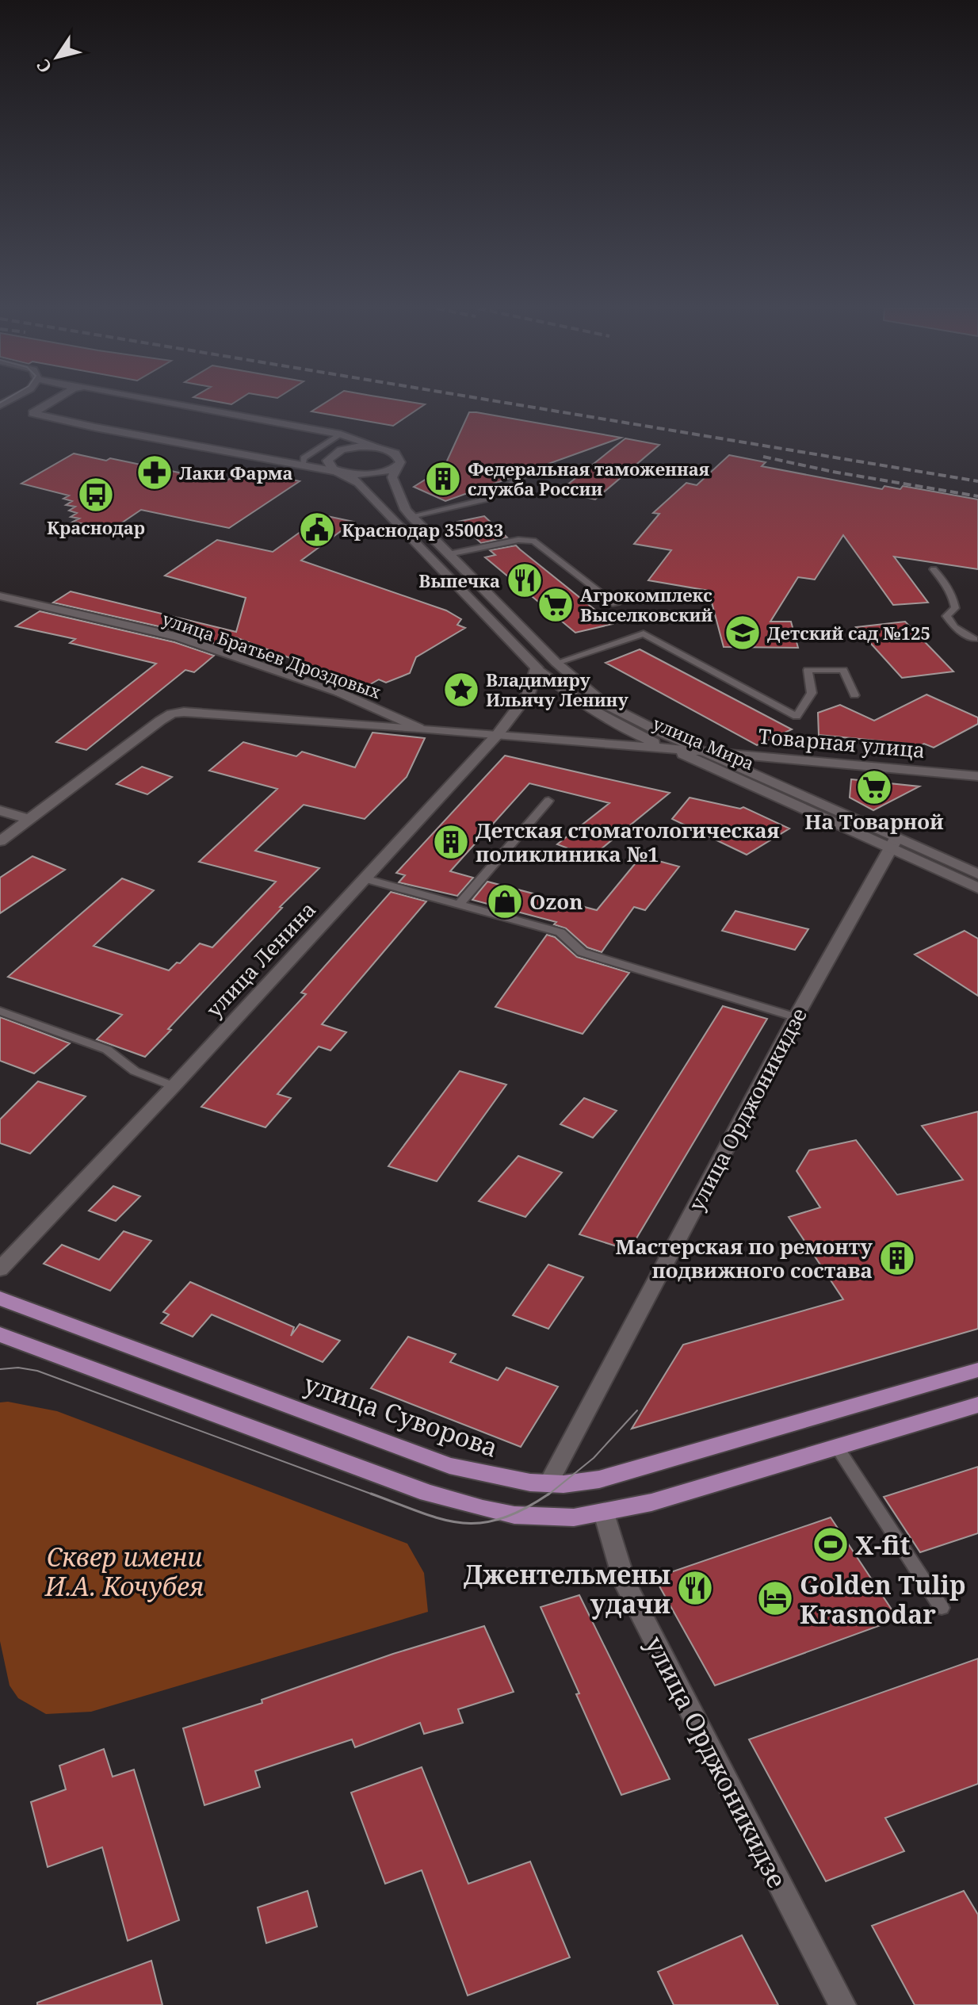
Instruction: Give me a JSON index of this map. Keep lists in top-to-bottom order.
{
  "streets": {
    "main road": ["улица Суворова"],
    "street": [
      "улица Братьев Дроздовых",
      "улица Мира",
      "Товарная улица",
      "улица Ленина",
      "улица Орджоникидзе"
    ]
  },
  "crossings": [
    ["улица Братьев Дроздовых", "Товарная улица"],
    ["улица Мира", "Товарная улица"],
    ["улица Мира", "улица Ленина"],
    ["улица Мира", "улица Орджоникидзе"],
    ["Товарная улица", "улица Ленина"],
    ["улица Орджоникидзе", "улица Суворова"]
  ],
  "parks": ["Сквер имени И.А. Кочубея"],
  "places": {
    "pharmacy": ["Лаки Фарма"],
    "building": ["Федеральная таможенная служба России", "Детская стоматологическая поликлиника №1", "Мастерская по ремонту подвижного состава"],
    "bus stop": ["Краснодар"],
    "public building": ["Краснодар 350033"],
    "restaurant": ["Выпечка", "Джентельмены удачи"],
    "supermarket": ["Агрокомплекс Выселковский", "На Товарной"],
    "school or university": ["Детский сад №125"],
    "place": ["Владимиру Ильичу Ленину"],
    "shop": ["Ozon"],
    "sports": ["X-fit"],
    "hotel": ["Golden Tulip Krasnodar"]
  },
  "north": "bottom left"
}
